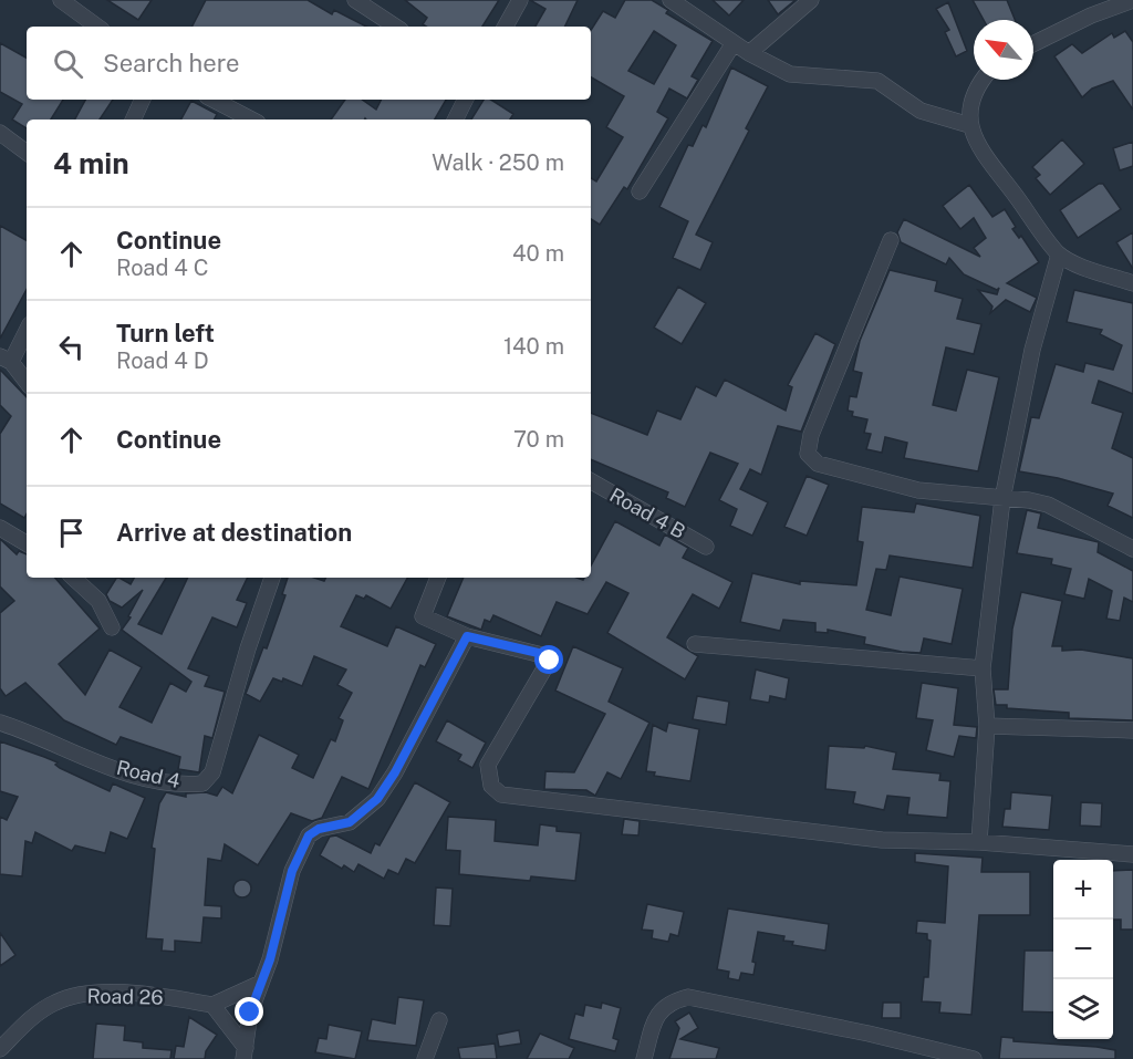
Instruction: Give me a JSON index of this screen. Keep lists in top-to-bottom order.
{
  "streets": {
    "street": ["Road 4 B", "Road 4", "Road 26"]
  },
  "north": "top left",
  "page": {
    "search": "Search here",
    "heading": ["4 min", "Walk · 250 m"],
    "list": [
      ["Continue", "Road 4 C", "40 m"],
      ["Turn left", "Road 4 D", "140 m"],
      ["Continue", "70 m"],
      "Arrive at destination"
    ],
    "map_buttons": ["+", "−"]
  }
}
